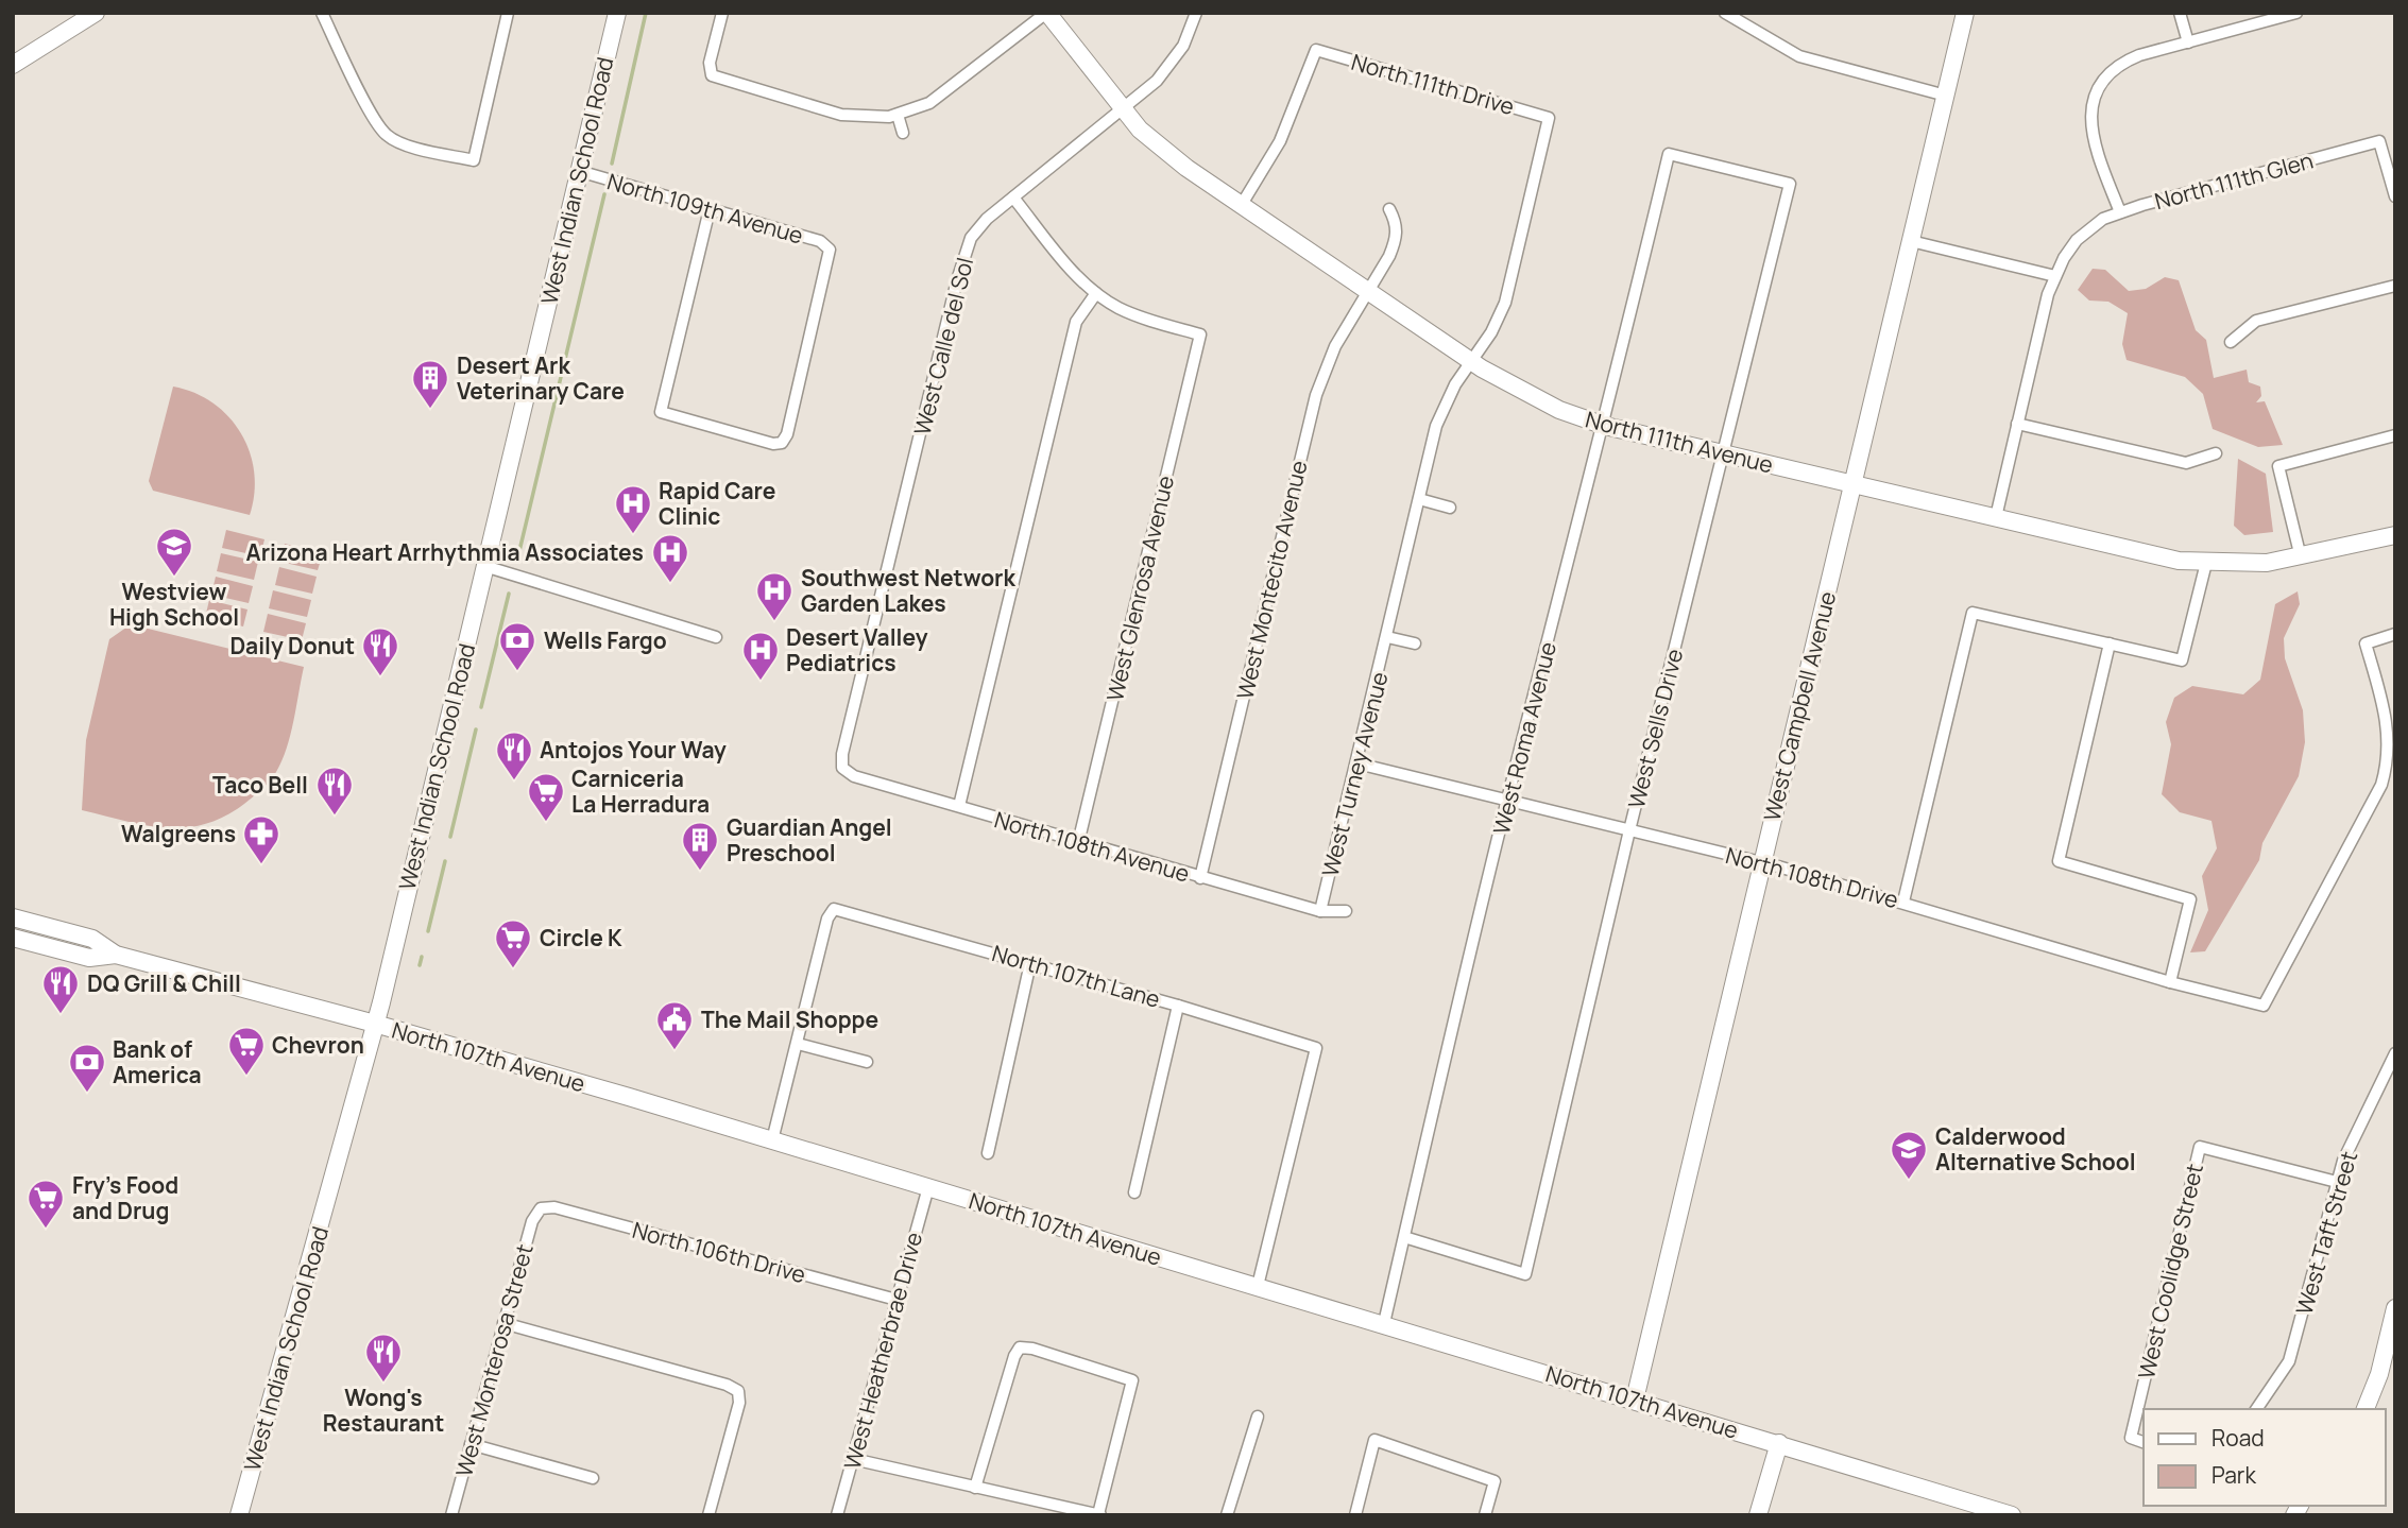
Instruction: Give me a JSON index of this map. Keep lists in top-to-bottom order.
{
  "streets": {
    "main road": [
      "West Indian School Road",
      "North 111th Avenue",
      "West Campbell Avenue",
      "North 107th Avenue"
    ],
    "street": [
      "North 111th Drive",
      "North 111th Glen",
      "North 109th Avenue",
      "West Calle del Sol",
      "West Montecito Avenue",
      "West Glenrosa Avenue",
      "West Sells Drive",
      "West Roma Avenue",
      "West Turney Avenue",
      "North 108th Avenue",
      "North 108th Drive",
      "North 107th Lane",
      "West Taft Street",
      "North 106th Drive",
      "West Coolidge Street",
      "West Heatherbrae Drive",
      "West Monterosa Street"
    ]
  },
  "crossings": [
    ["North 111th Drive", "North 111th Avenue"],
    ["North 111th Drive", "West Turney Avenue"],
    ["West Indian School Road", "North 109th Avenue"],
    ["West Indian School Road", "North 107th Avenue"],
    ["West Calle del Sol", "North 111th Avenue"],
    ["West Calle del Sol", "North 108th Avenue"],
    ["North 111th Avenue", "West Montecito Avenue"],
    ["North 111th Avenue", "West Campbell Avenue"],
    ["North 111th Avenue", "West Sells Drive"],
    ["North 111th Avenue", "West Roma Avenue"],
    ["North 111th Avenue", "West Turney Avenue"],
    ["West Montecito Avenue", "North 108th Avenue"],
    ["West Glenrosa Avenue", "North 108th Avenue"],
    ["West Campbell Avenue", "North 108th Drive"],
    ["West Campbell Avenue", "North 107th Avenue"],
    ["West Sells Drive", "West Roma Avenue"],
    ["West Sells Drive", "North 108th Drive"],
    ["West Roma Avenue", "North 108th Drive"],
    ["West Roma Avenue", "North 107th Avenue"],
    ["West Turney Avenue", "North 108th Avenue"],
    ["West Turney Avenue", "North 108th Drive"],
    ["North 107th Lane", "North 107th Avenue"],
    ["North 107th Avenue", "West Heatherbrae Drive"],
    ["West Taft Street", "West Coolidge Street"],
    ["North 106th Drive", "West Heatherbrae Drive"],
    ["North 106th Drive", "West Monterosa Street"]
  ],
  "places": {
    "building": ["Desert Ark Veterinary Care", "Guardian Angel Preschool"],
    "hospital": [
      "Rapid Care Clinic",
      "Arizona Heart Arrhythmia Associates",
      "Southwest Network Garden Lakes",
      "Desert Valley Pediatrics"
    ],
    "school or university": ["Westview High School", "Calderwood Alternative School"],
    "bank": ["Wells Fargo", "Bank of America"],
    "restaurant": [
      "Daily Donut",
      "Antojos Your Way",
      "Taco Bell",
      "DQ Grill & Chill",
      "Wong's Restaurant"
    ],
    "supermarket": [
      "Carniceria La Herradura",
      "Circle K",
      "Chevron",
      "Fry's Food and Drug"
    ],
    "pharmacy": ["Walgreens"],
    "public building": ["The Mail Shoppe"]
  },
  "legend": ["Road", "Park"]
}
